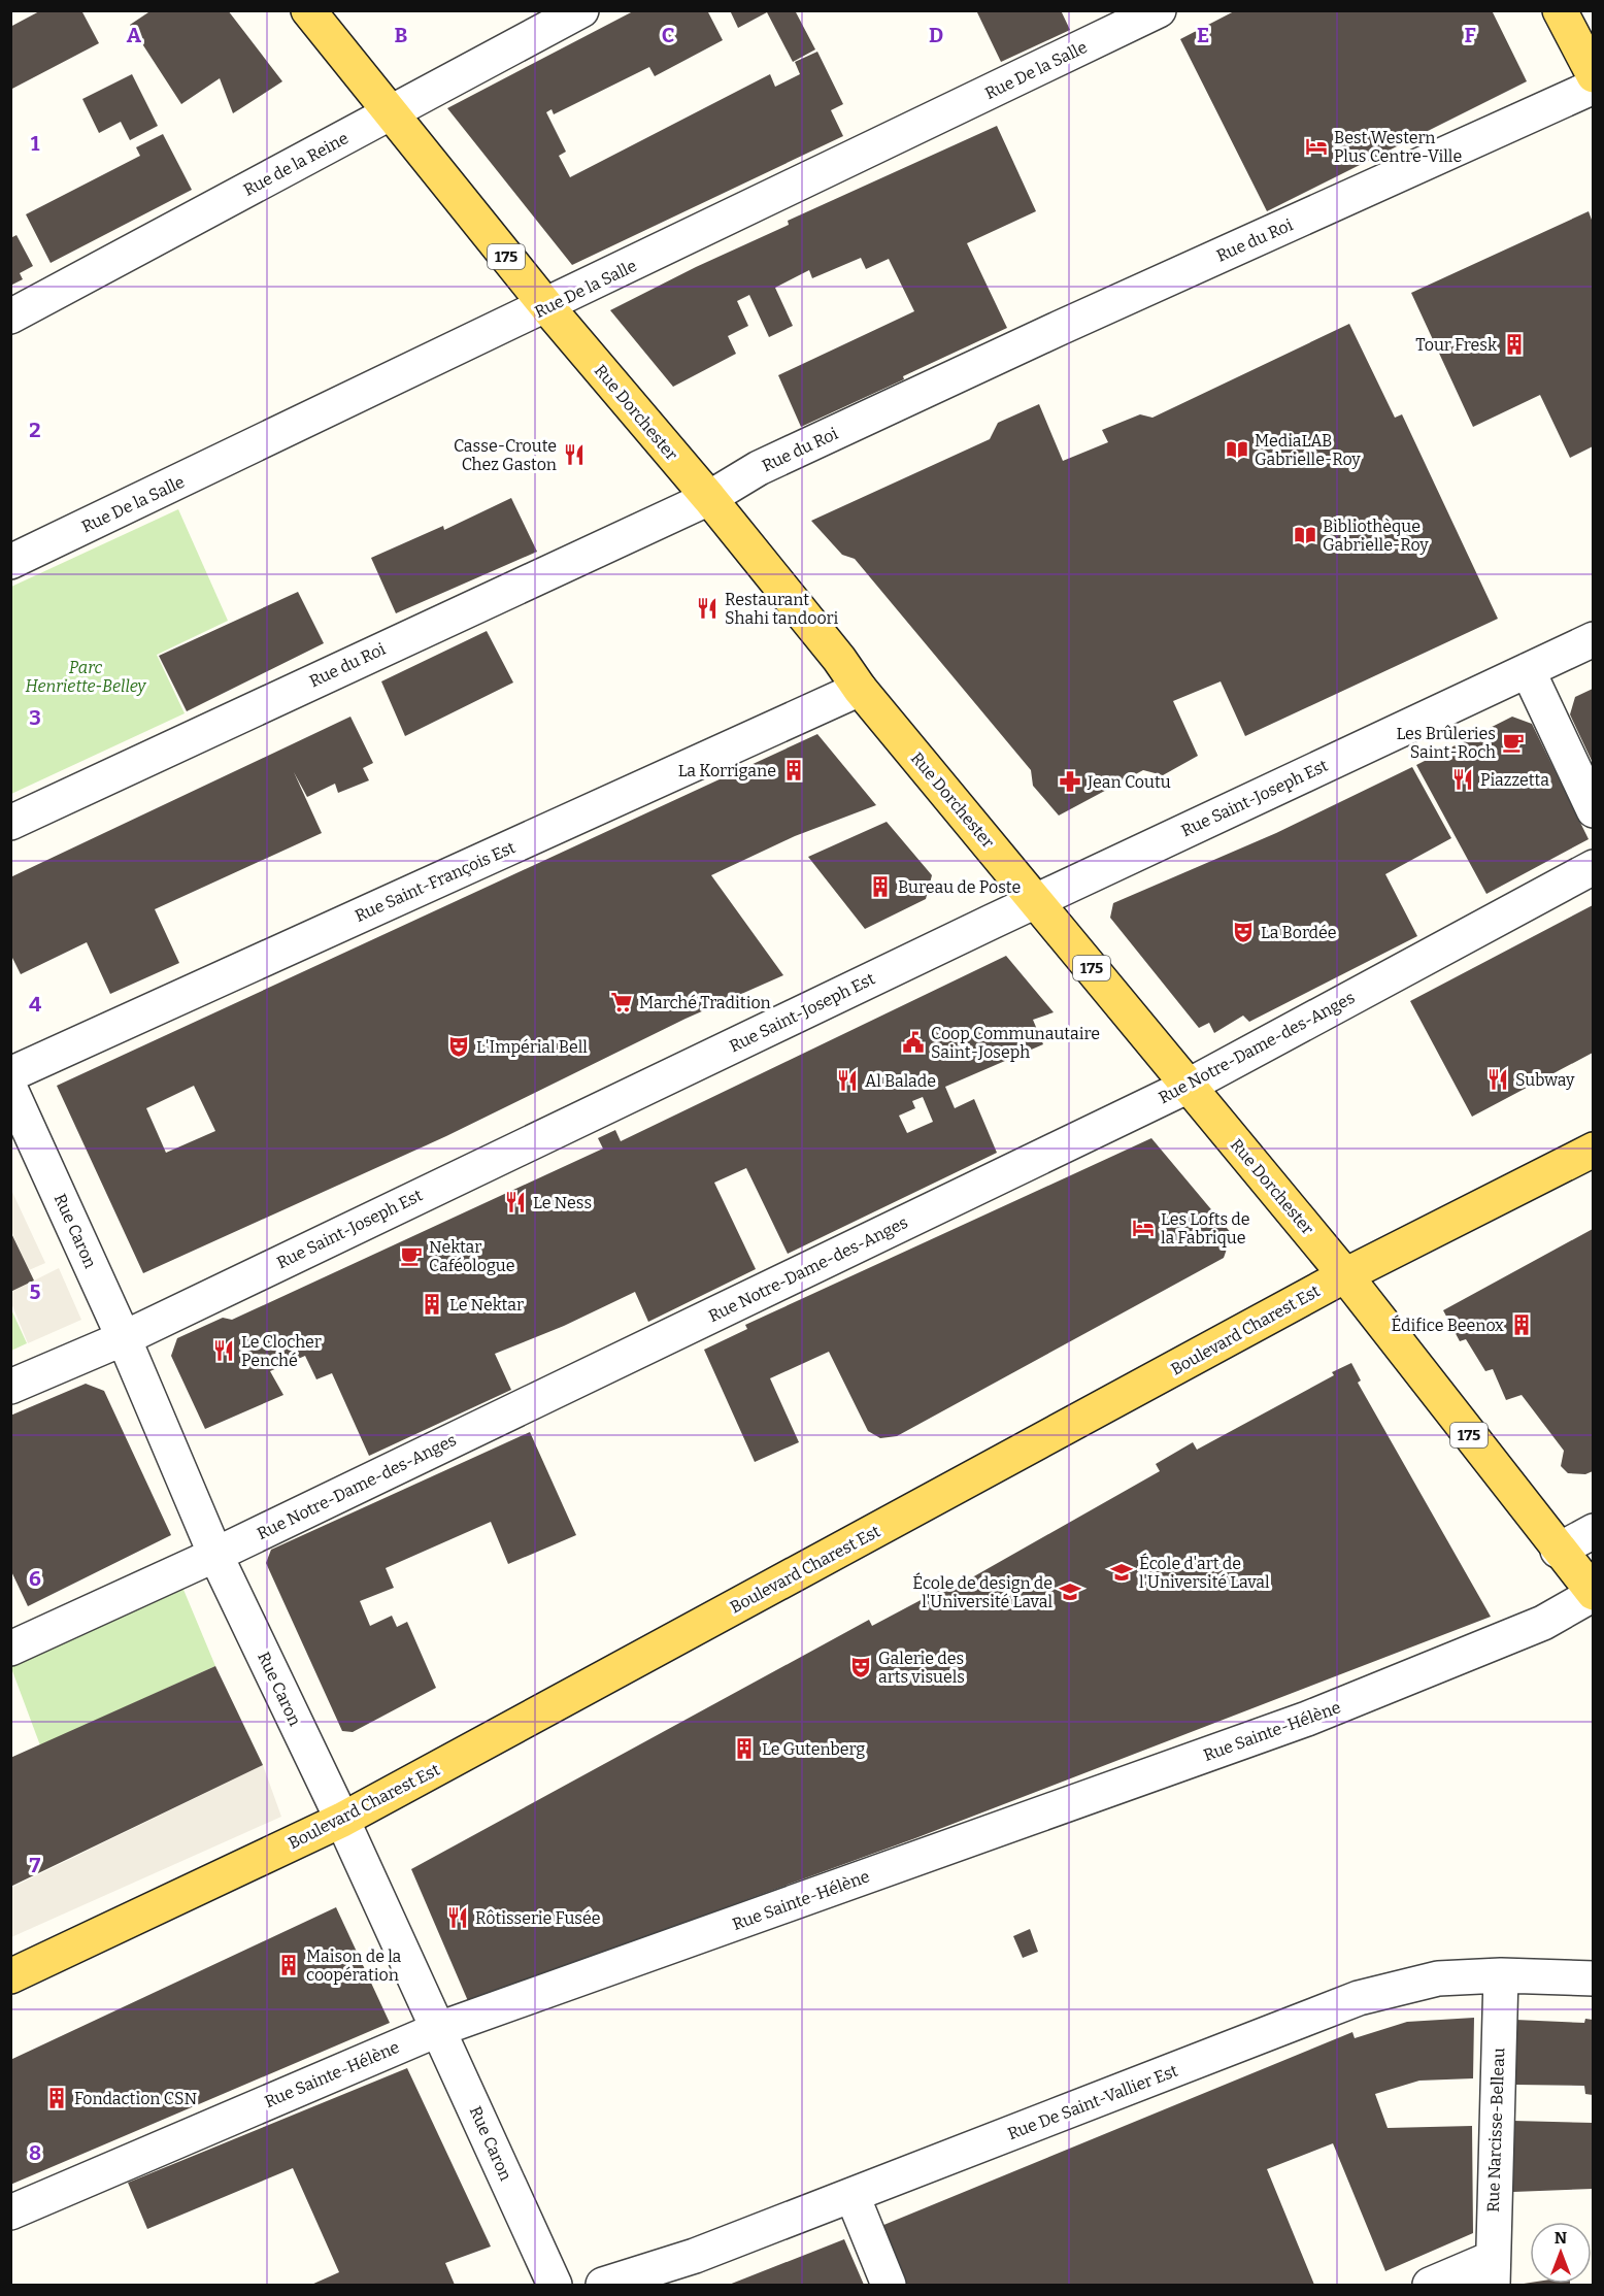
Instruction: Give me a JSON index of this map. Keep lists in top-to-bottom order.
{
  "streets": {
    "main road": ["175", "Rue Dorchester", "Boulevard Charest Est"],
    "street": [
      "Rue De la Salle",
      "Rue de la Reine",
      "Rue du Roi",
      "Rue Saint-Joseph Est",
      "Rue Saint-François Est",
      "Rue Notre-Dame-des-Anges",
      "Rue Caron",
      "Rue Sainte-Hélène",
      "Rue De Saint-Vallier Est",
      "Rue Narcisse-Belleau"
    ]
  },
  "crossings": [
    ["Rue De la Salle", "Rue Dorchester"],
    ["Rue de la Reine", "Rue Dorchester"],
    ["Rue du Roi", "Rue Dorchester"],
    ["Rue Dorchester", "Rue Saint-Joseph Est"],
    ["Rue Dorchester", "Rue Saint-François Est"],
    ["Rue Dorchester", "Rue Notre-Dame-des-Anges"],
    ["Rue Dorchester", "Boulevard Charest Est"],
    ["Rue Dorchester", "Rue Sainte-Hélène"],
    ["Rue Saint-Joseph Est", "Rue Caron"],
    ["Rue Notre-Dame-des-Anges", "Rue Caron"],
    ["Rue Caron", "Boulevard Charest Est"],
    ["Rue Caron", "Rue Sainte-Hélène"],
    ["Rue De Saint-Vallier Est", "Rue Narcisse-Belleau"]
  ],
  "parks": ["Parc Henriette-Belley"],
  "places": {
    "hotel": ["Best Western Plus Centre-Ville", "Les Lofts de la Fabrique"],
    "building": [
      "Tour Fresk",
      "La Korrigane",
      "Bureau de Poste",
      "Le Nektar",
      "Édifice Beenox",
      "Le Gutenberg",
      "Maison de la coopération",
      "Fondaction CSN"
    ],
    "library": ["MediaLAB Gabrielle-Roy", "Bibliothèque Gabrielle-Roy"],
    "restaurant": [
      "Casse-Croute Chez Gaston",
      "Restaurant Shahi tandoori",
      "Piazzetta",
      "Subway",
      "Al Balade",
      "Le Ness",
      "Le Clocher Penché",
      "Rôtisserie Fusée"
    ],
    "cafe": ["Les Brûleries Saint-Roch", "Nektar Caféologue"],
    "pharmacy": ["Jean Coutu"],
    "theatre": ["La Bordée", "L'Impérial Bell", "Galerie des arts visuels"],
    "supermarket": ["Marché Tradition"],
    "public building": ["Coop Communautaire Saint-Joseph"],
    "school or university": ["École d'art de l'Université Laval", "École de design de l'Université Laval"]
  },
  "north": "top",
  "grid": {
    "columns": [
      "A",
      "B",
      "C",
      "D",
      "E",
      "F"
    ],
    "rows": [
      "1",
      "2",
      "3",
      "4",
      "5",
      "6",
      "7",
      "8"
    ]
  }
}
